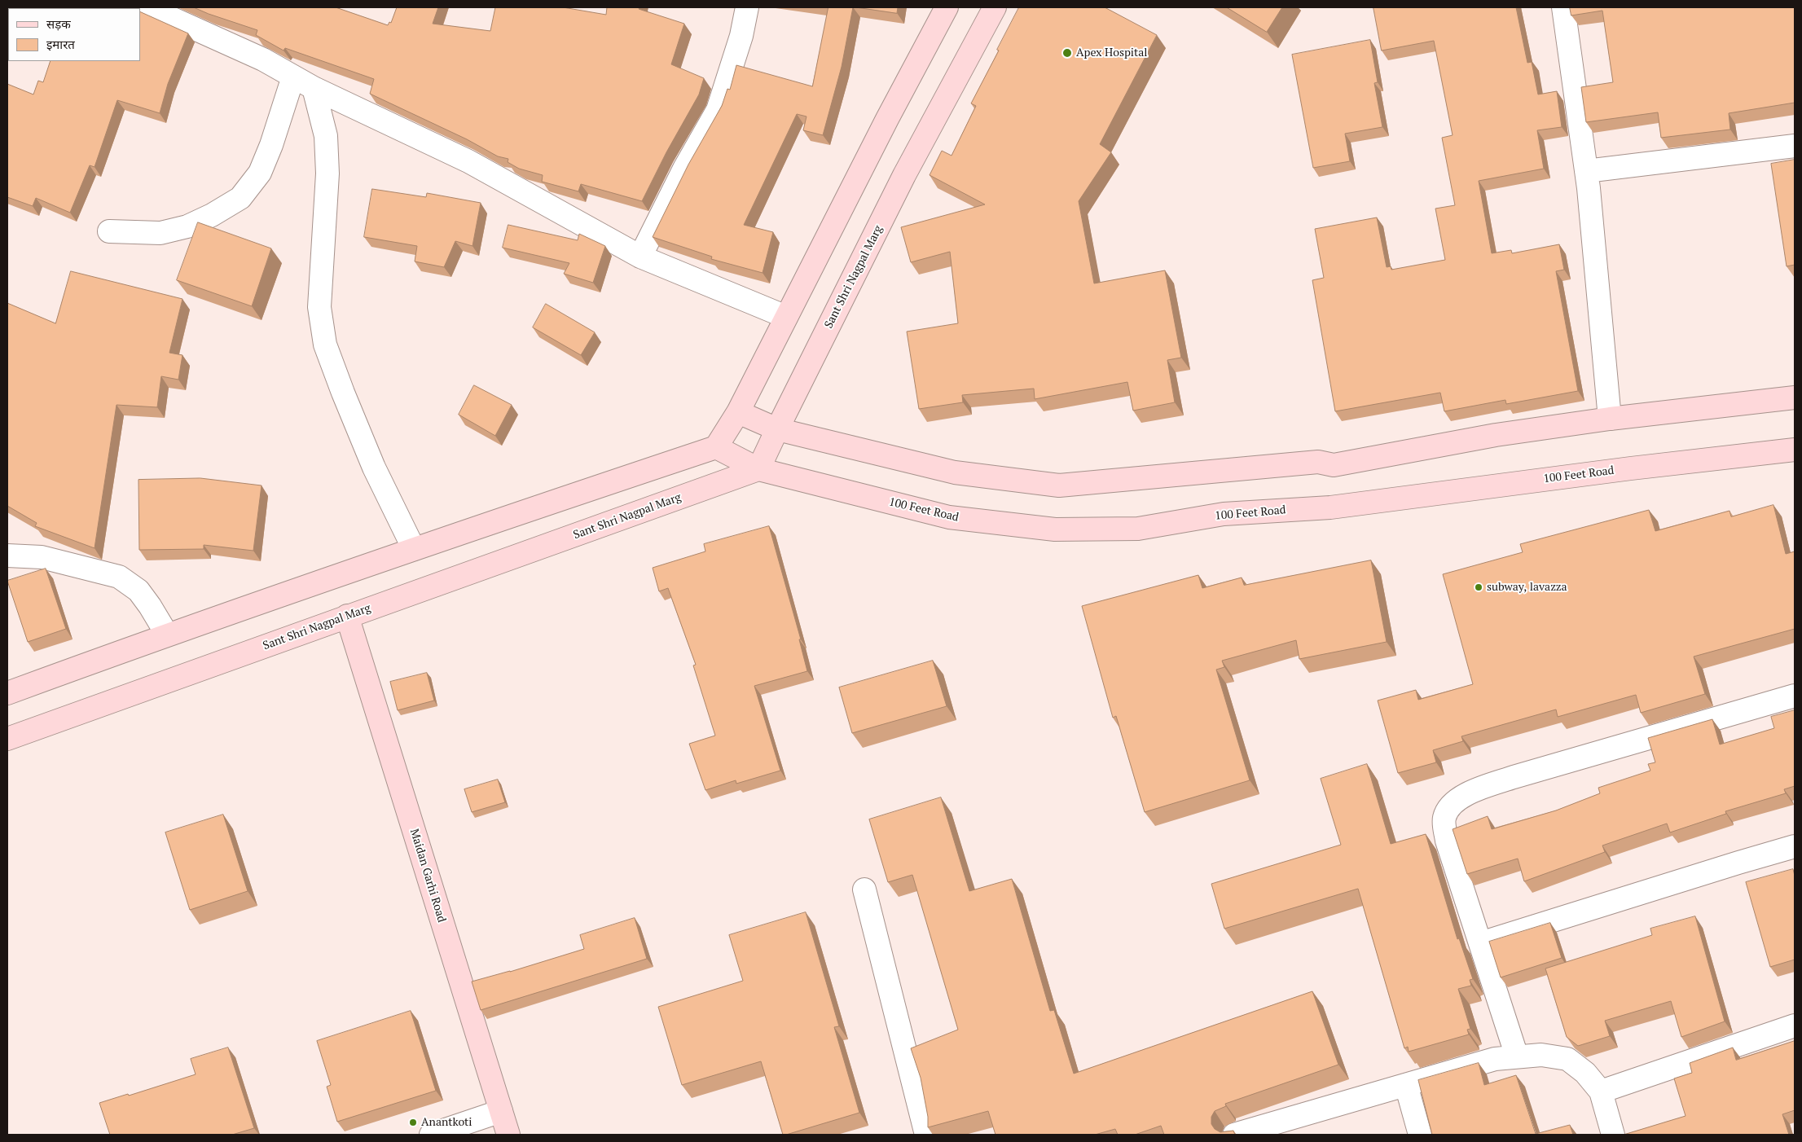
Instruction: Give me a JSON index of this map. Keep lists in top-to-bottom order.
{
  "streets": {
    "street": ["Sant Shri Nagpal Marg", "100 Feet Road", "Maidan Garhi Road"]
  },
  "crossings": [
    ["Sant Shri Nagpal Marg", "100 Feet Road"],
    ["Sant Shri Nagpal Marg", "Maidan Garhi Road"]
  ],
  "places": ["Apex Hospital", "subway, lavazza", "Anantkoti"],
  "legend": ["सड़क", "इमारत"]
}
